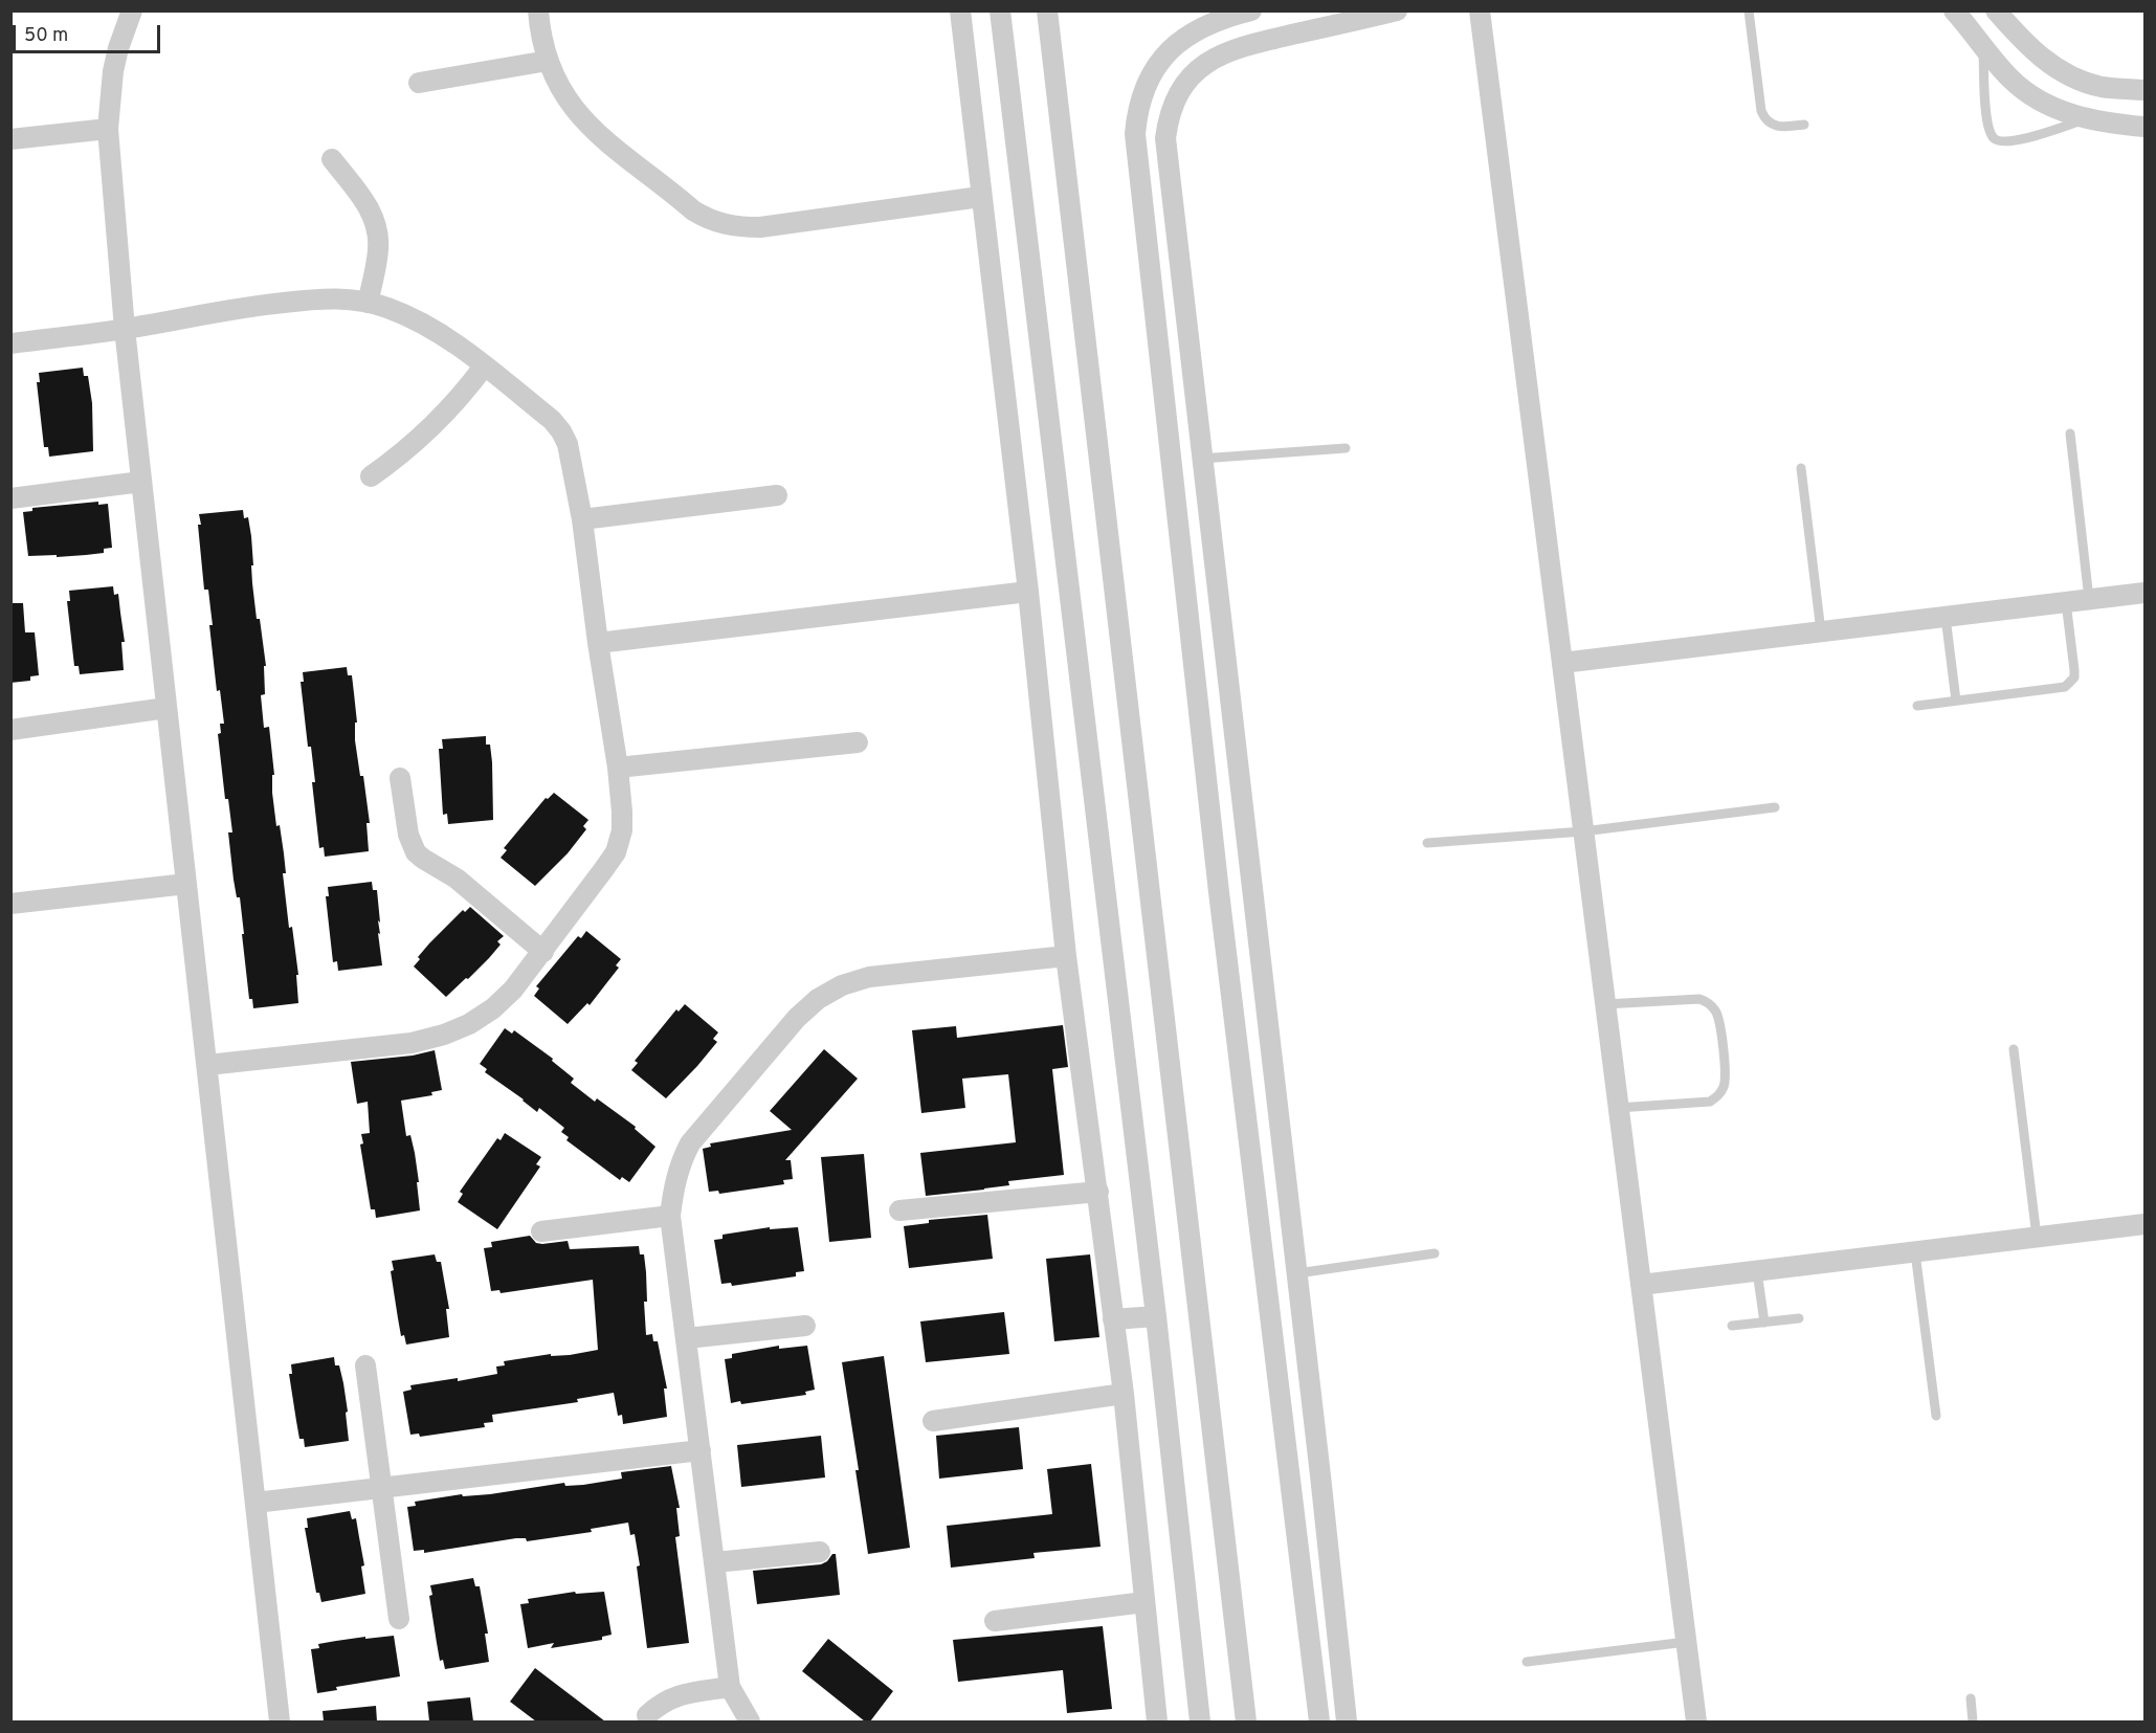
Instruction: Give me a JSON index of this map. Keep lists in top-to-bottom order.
{
  "scale_bar": "50 m"
}
